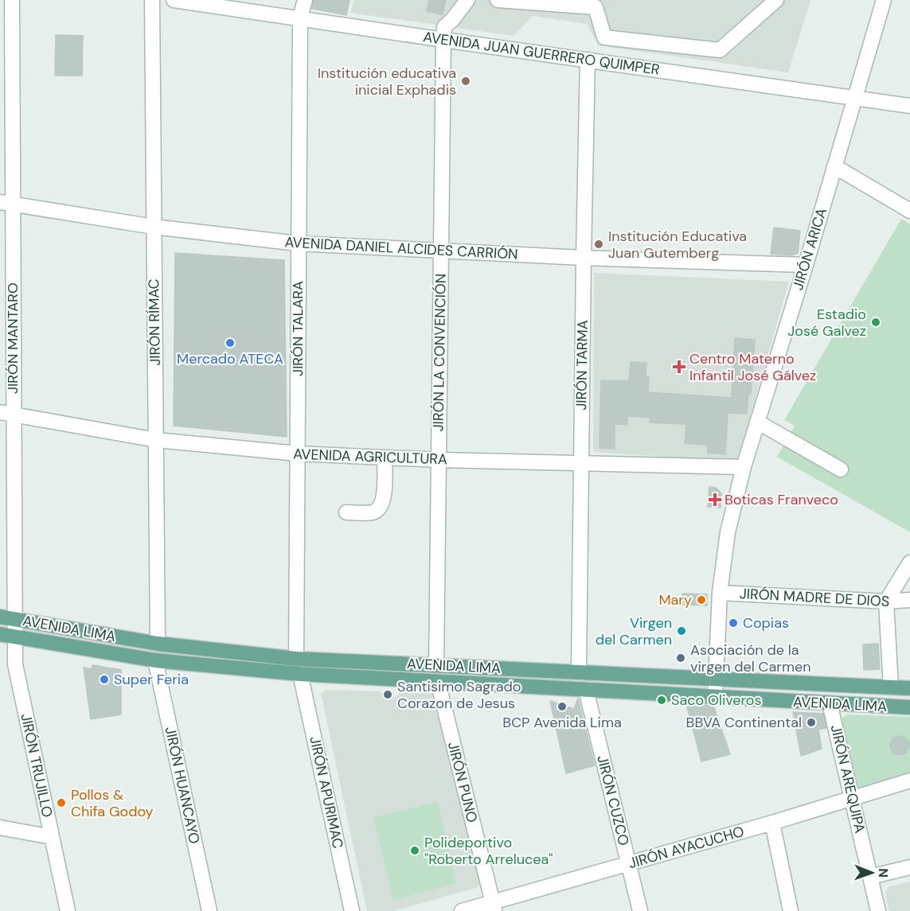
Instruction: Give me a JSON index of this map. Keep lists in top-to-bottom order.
{
  "streets": {
    "main road": ["AVENIDA LIMA"],
    "street": [
      "AVENIDA JUAN GUERRERO QUIMPER",
      "AVENIDA DANIEL ALCIDES CARRIÓN",
      "JIRÓN ARICA",
      "JIRÓN RÍMAC",
      "JIRÓN TALARA",
      "JIRÓN MANTARO",
      "JIRÓN LA CONVENCIÓN",
      "JIRÓN TARMA",
      "AVENIDA AGRICULTURA",
      "JIRÓN MADRE DE DIOS",
      "JIRÓN TRUJILLO",
      "JIRÓN AREQUIPA",
      "JIRÓN PUNO",
      "JIRÓN HUANCAYO",
      "JIRÓN APURIMAC",
      "JIRÓN CUZCO",
      "JIRÓN AYACUCHO"
    ]
  },
  "crossings": [
    ["AVENIDA JUAN GUERRERO QUIMPER", "JIRÓN ARICA"],
    ["AVENIDA JUAN GUERRERO QUIMPER", "JIRÓN TALARA"],
    ["AVENIDA JUAN GUERRERO QUIMPER", "JIRÓN LA CONVENCIÓN"],
    ["AVENIDA JUAN GUERRERO QUIMPER", "JIRÓN TARMA"],
    ["AVENIDA DANIEL ALCIDES CARRIÓN", "JIRÓN ARICA"],
    ["AVENIDA DANIEL ALCIDES CARRIÓN", "JIRÓN RÍMAC"],
    ["AVENIDA DANIEL ALCIDES CARRIÓN", "JIRÓN TALARA"],
    ["AVENIDA DANIEL ALCIDES CARRIÓN", "JIRÓN MANTARO"],
    ["AVENIDA DANIEL ALCIDES CARRIÓN", "JIRÓN LA CONVENCIÓN"],
    ["AVENIDA DANIEL ALCIDES CARRIÓN", "JIRÓN TARMA"],
    ["JIRÓN ARICA", "AVENIDA AGRICULTURA"],
    ["JIRÓN ARICA", "JIRÓN MADRE DE DIOS"],
    ["JIRÓN ARICA", "AVENIDA LIMA"],
    ["JIRÓN RÍMAC", "AVENIDA AGRICULTURA"],
    ["JIRÓN RÍMAC", "AVENIDA LIMA"],
    ["JIRÓN TALARA", "AVENIDA AGRICULTURA"],
    ["JIRÓN TALARA", "AVENIDA LIMA"],
    ["JIRÓN MANTARO", "AVENIDA AGRICULTURA"],
    ["JIRÓN MANTARO", "AVENIDA LIMA"],
    ["JIRÓN MANTARO", "JIRÓN TRUJILLO"],
    ["JIRÓN LA CONVENCIÓN", "AVENIDA AGRICULTURA"],
    ["JIRÓN LA CONVENCIÓN", "AVENIDA LIMA"],
    ["JIRÓN TARMA", "AVENIDA AGRICULTURA"],
    ["JIRÓN TARMA", "AVENIDA LIMA"],
    ["AVENIDA LIMA", "JIRÓN TRUJILLO"],
    ["AVENIDA LIMA", "JIRÓN AREQUIPA"],
    ["AVENIDA LIMA", "JIRÓN PUNO"],
    ["AVENIDA LIMA", "JIRÓN HUANCAYO"],
    ["AVENIDA LIMA", "JIRÓN APURIMAC"],
    ["AVENIDA LIMA", "JIRÓN CUZCO"],
    ["JIRÓN AREQUIPA", "JIRÓN AYACUCHO"],
    ["JIRÓN PUNO", "JIRÓN AYACUCHO"],
    ["JIRÓN CUZCO", "JIRÓN AYACUCHO"]
  ],
  "places": {
    "other": [
      "Institución educativa inicial Exphadis",
      "Institución Educativa Juan Gutemberg",
      "Estadio José Galvez",
      "Mercado ATECA",
      "Mary",
      "Copias",
      "Virgen del Carmen",
      "Asociación de la virgen del Carmen",
      "Super Feria",
      "Santisimo Sagrado Corazon de Jesus",
      "Saco Oliveros",
      "BCP Avenida Lima",
      "BBVA Continental",
      "Pollos & Chifa Godoy",
      "Polideportivo \"Roberto Arrelucea\""
    ],
    "health": ["Centro Materno Infantil José Gálvez", "Boticas Franveco"]
  },
  "north": "right"
}
